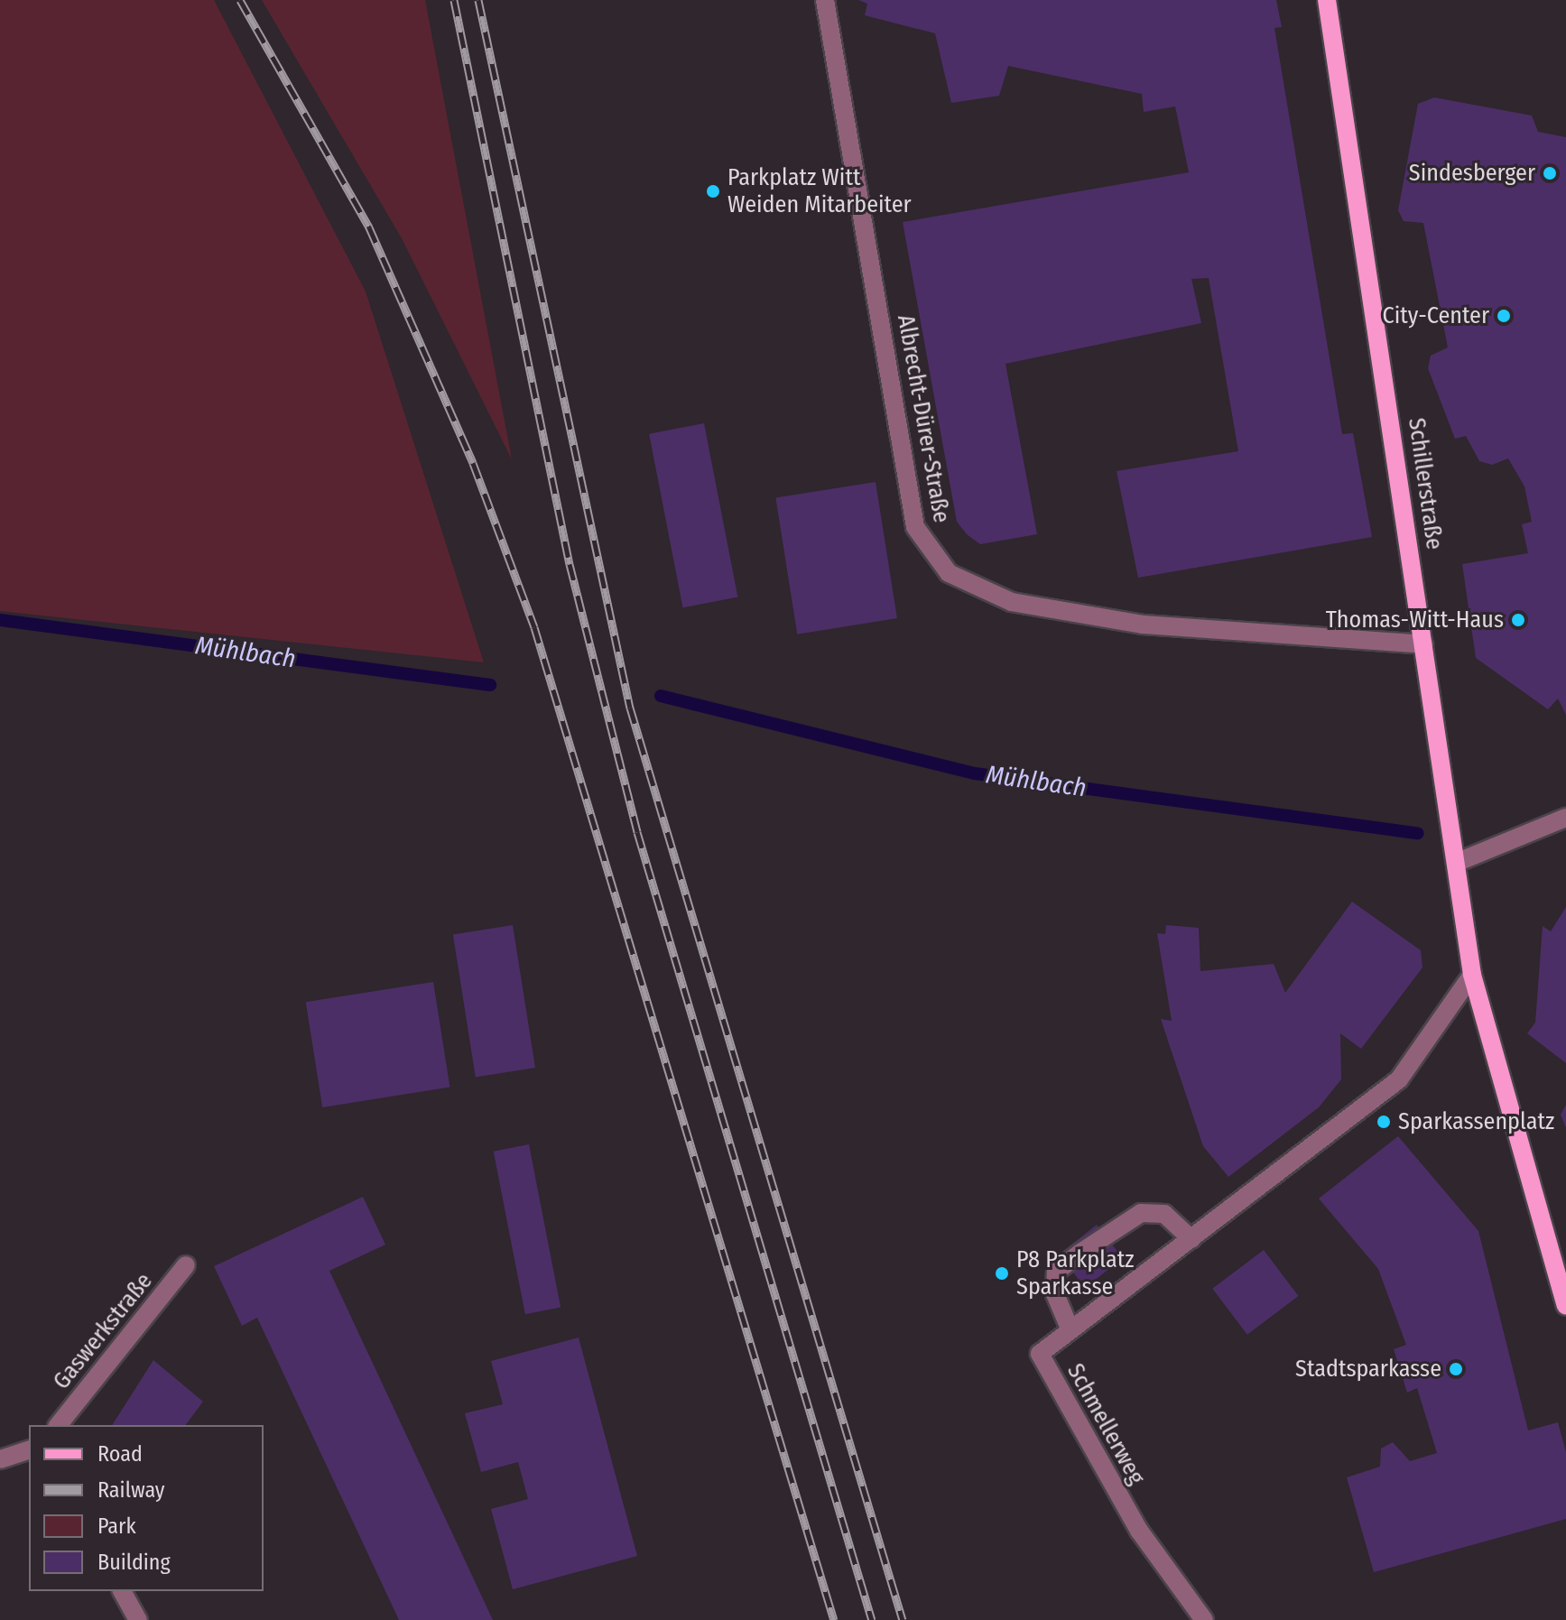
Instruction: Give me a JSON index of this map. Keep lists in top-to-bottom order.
{
  "streets": {
    "main road": ["Schillerstraße"],
    "street": ["Albrecht-Dürer-Straße", "Gaswerkstraße", "Schmellerweg"]
  },
  "crossings": [
    ["Albrecht-Dürer-Straße", "Schillerstraße"],
    ["Schillerstraße", "Schmellerweg"]
  ],
  "water": ["Mühlbach"],
  "places": [
    "Sindesberger",
    "Parkplatz Witt Weiden Mitarbeiter",
    "City-Center",
    "Thomas-Witt-Haus",
    "Sparkassenplatz",
    "P8 Parkplatz Sparkasse",
    "Stadtsparkasse"
  ],
  "legend": [
    "Road",
    "Railway",
    "Park",
    "Building"
  ]
}
